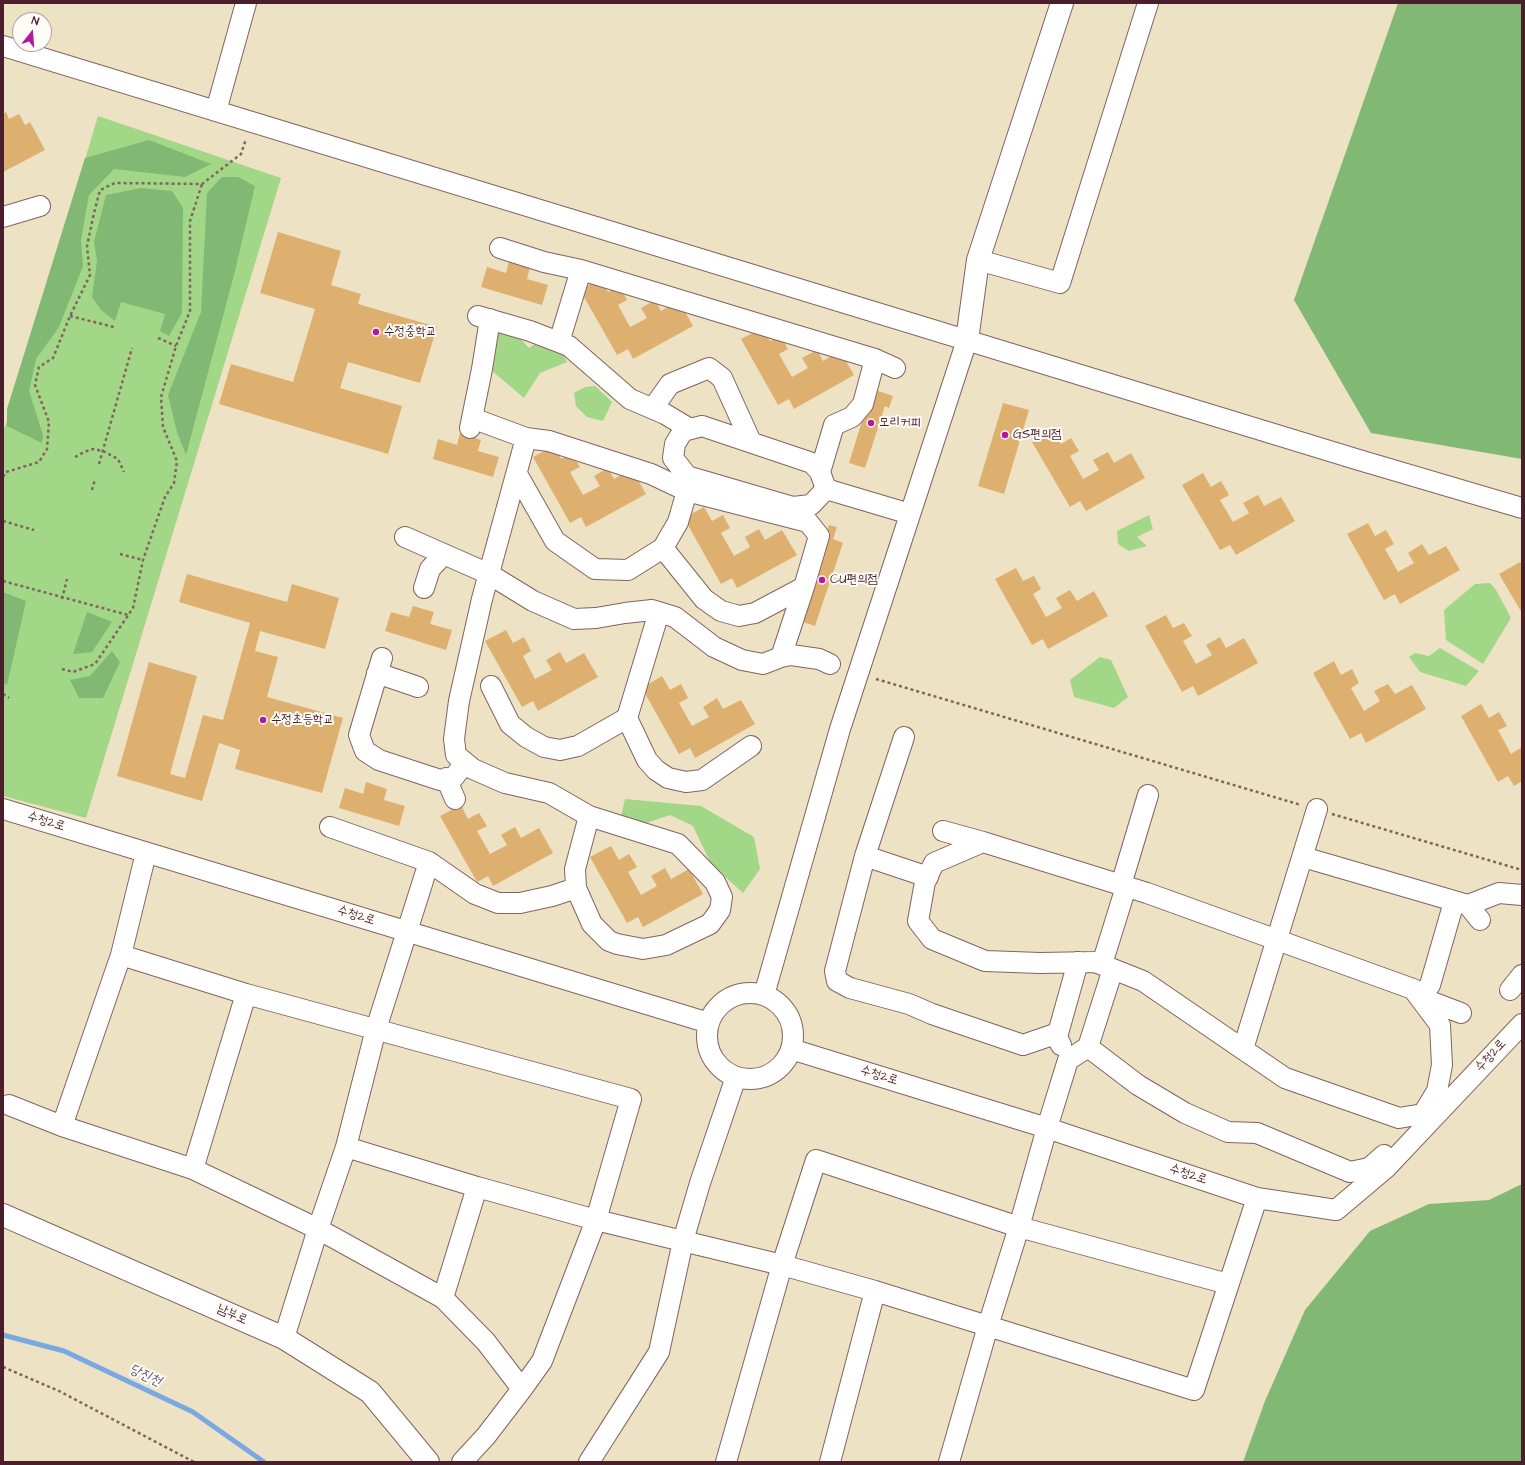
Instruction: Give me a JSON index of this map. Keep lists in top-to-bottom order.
{
  "streets": {
    "main road": ["남부로"],
    "street": ["수청2로"]
  },
  "water": ["당진천"],
  "places": [
    "수정중학교",
    "모리커피",
    "GS편의점",
    "CU편의점",
    "수정초등학교"
  ],
  "north": "top"
}
